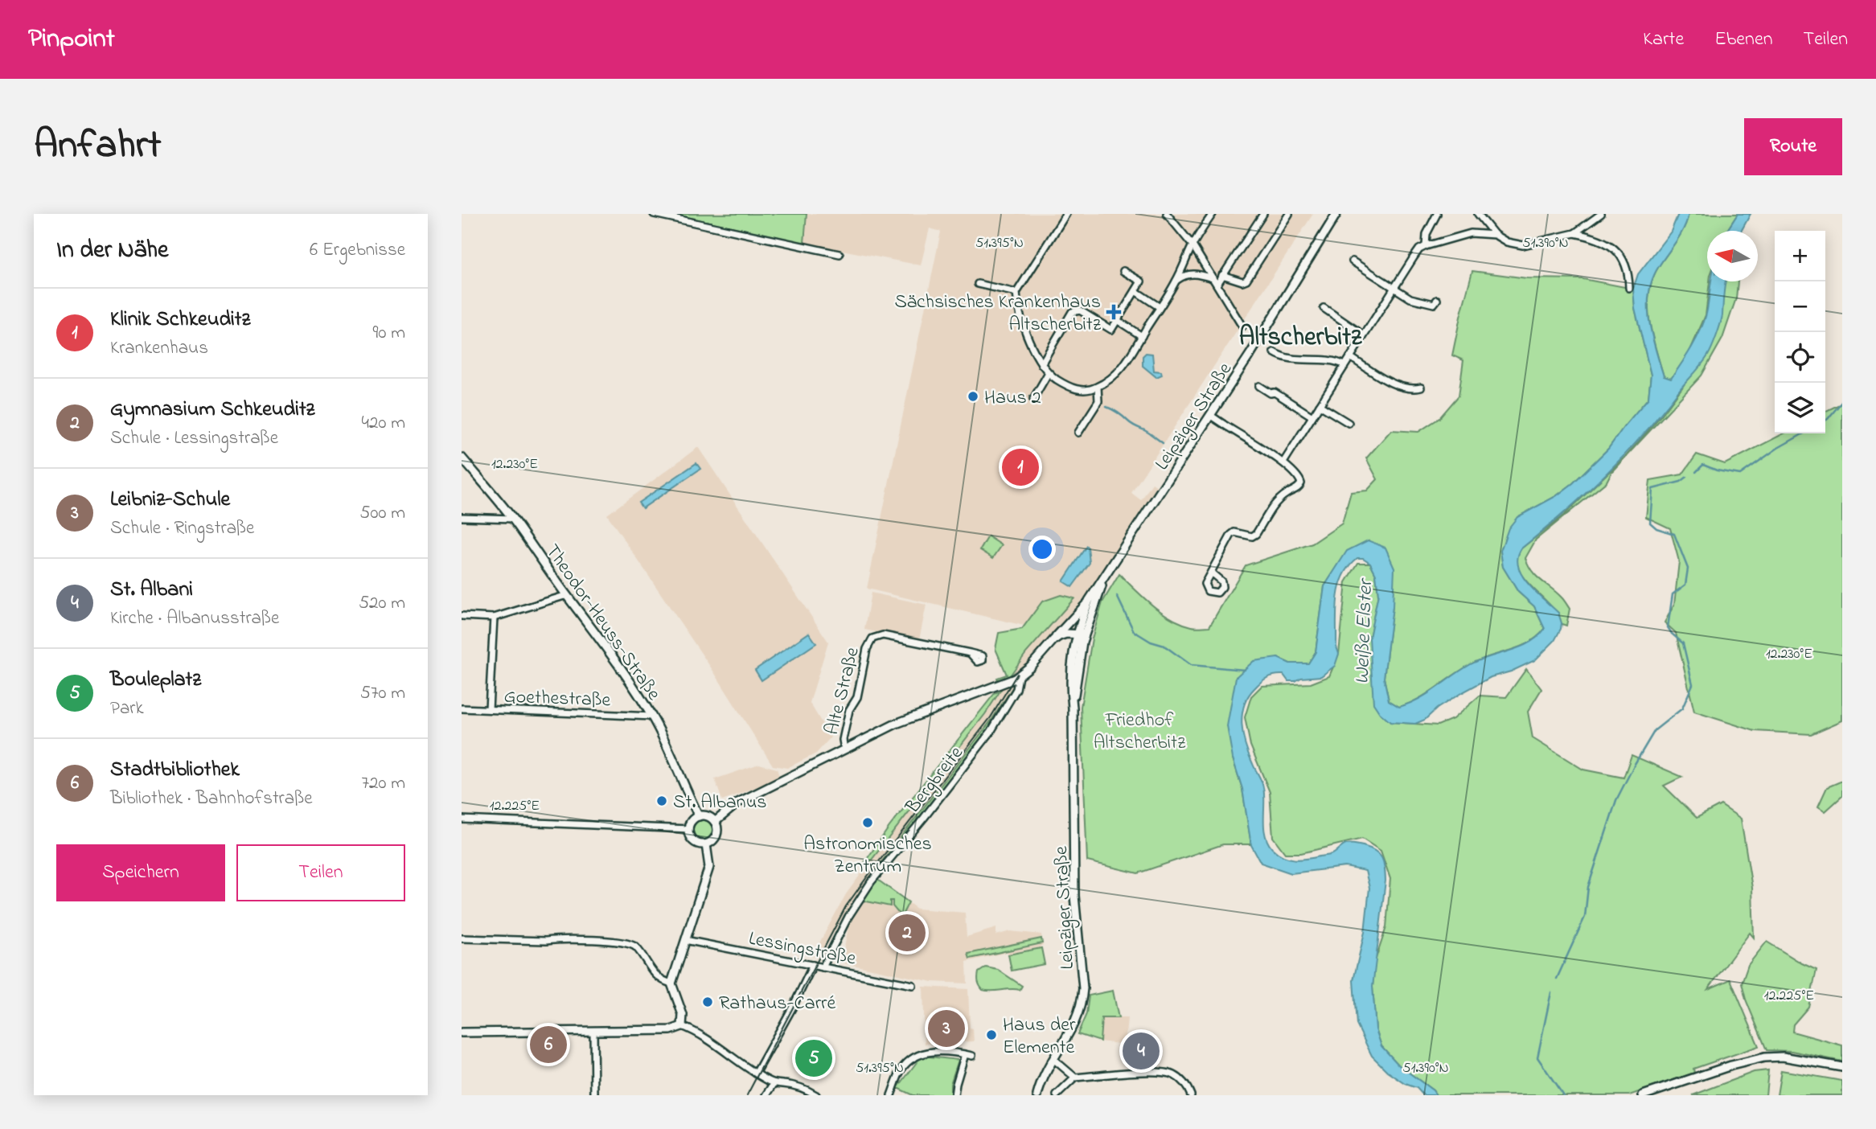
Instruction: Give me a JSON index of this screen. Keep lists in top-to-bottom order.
{
  "streets": {
    "street": [
      "Leipziger Straße",
      "Theodor-Heuss-Straße",
      "Alte Straße",
      "Goethestraße",
      "Bergbreite",
      "Lessingstraße"
    ]
  },
  "crossings": [
    ["Leipziger Straße", "Bergbreite"],
    ["Theodor-Heuss-Straße", "Alte Straße"],
    ["Theodor-Heuss-Straße", "Goethestraße"],
    ["Alte Straße", "Bergbreite"],
    ["Bergbreite", "Lessingstraße"]
  ],
  "districts": ["Altscherbitz"],
  "water": ["Weiße Elster"],
  "parks": ["Friedhof Altscherbitz"],
  "places": {
    "health": ["Sächsisches Krankenhaus Altscherbitz"],
    "other": [
      "Haus 2",
      "St. Albanus",
      "Astronomisches Zentrum",
      "Rathaus-Carré",
      "Haus der Elemente"
    ]
  },
  "north": "left",
  "page": {
    "header": "Pinpoint",
    "nav": ["Karte", "Ebenen", "Teilen"],
    "title": "Anfahrt",
    "buttons": [
      "Route",
      ["Speichern", "Teilen"]
    ],
    "heading": ["In der Nähe", "6 Ergebnisse"],
    "map_buttons": ["+", "−"],
    "list": [
      {
        "mark": "1",
        "name": "Klinik Schkeuditz",
        "note": "Krankenhaus",
        "value": "90 m"
      },
      {
        "mark": "2",
        "name": "Gymnasium Schkeuditz",
        "note": "Schule · Lessingstraße",
        "value": "420 m"
      },
      {
        "mark": "3",
        "name": "Leibniz-Schule",
        "note": "Schule · Ringstraße",
        "value": "500 m"
      },
      {
        "mark": "4",
        "name": "St. Albani",
        "note": "Kirche · Albanusstraße",
        "value": "520 m"
      },
      {
        "mark": "5",
        "name": "Bouleplatz",
        "note": "Park",
        "value": "570 m"
      },
      {
        "mark": "6",
        "name": "Stadtbibliothek",
        "note": "Bibliothek · Bahnhofstraße",
        "value": "720 m"
      }
    ],
    "pins": [
      "1",
      "2",
      "3",
      "6",
      "4",
      "5"
    ]
  },
  "coordinates": [
    "51.395°N",
    "51.390°N",
    "12.230°E",
    "12.225°E"
  ]
}
